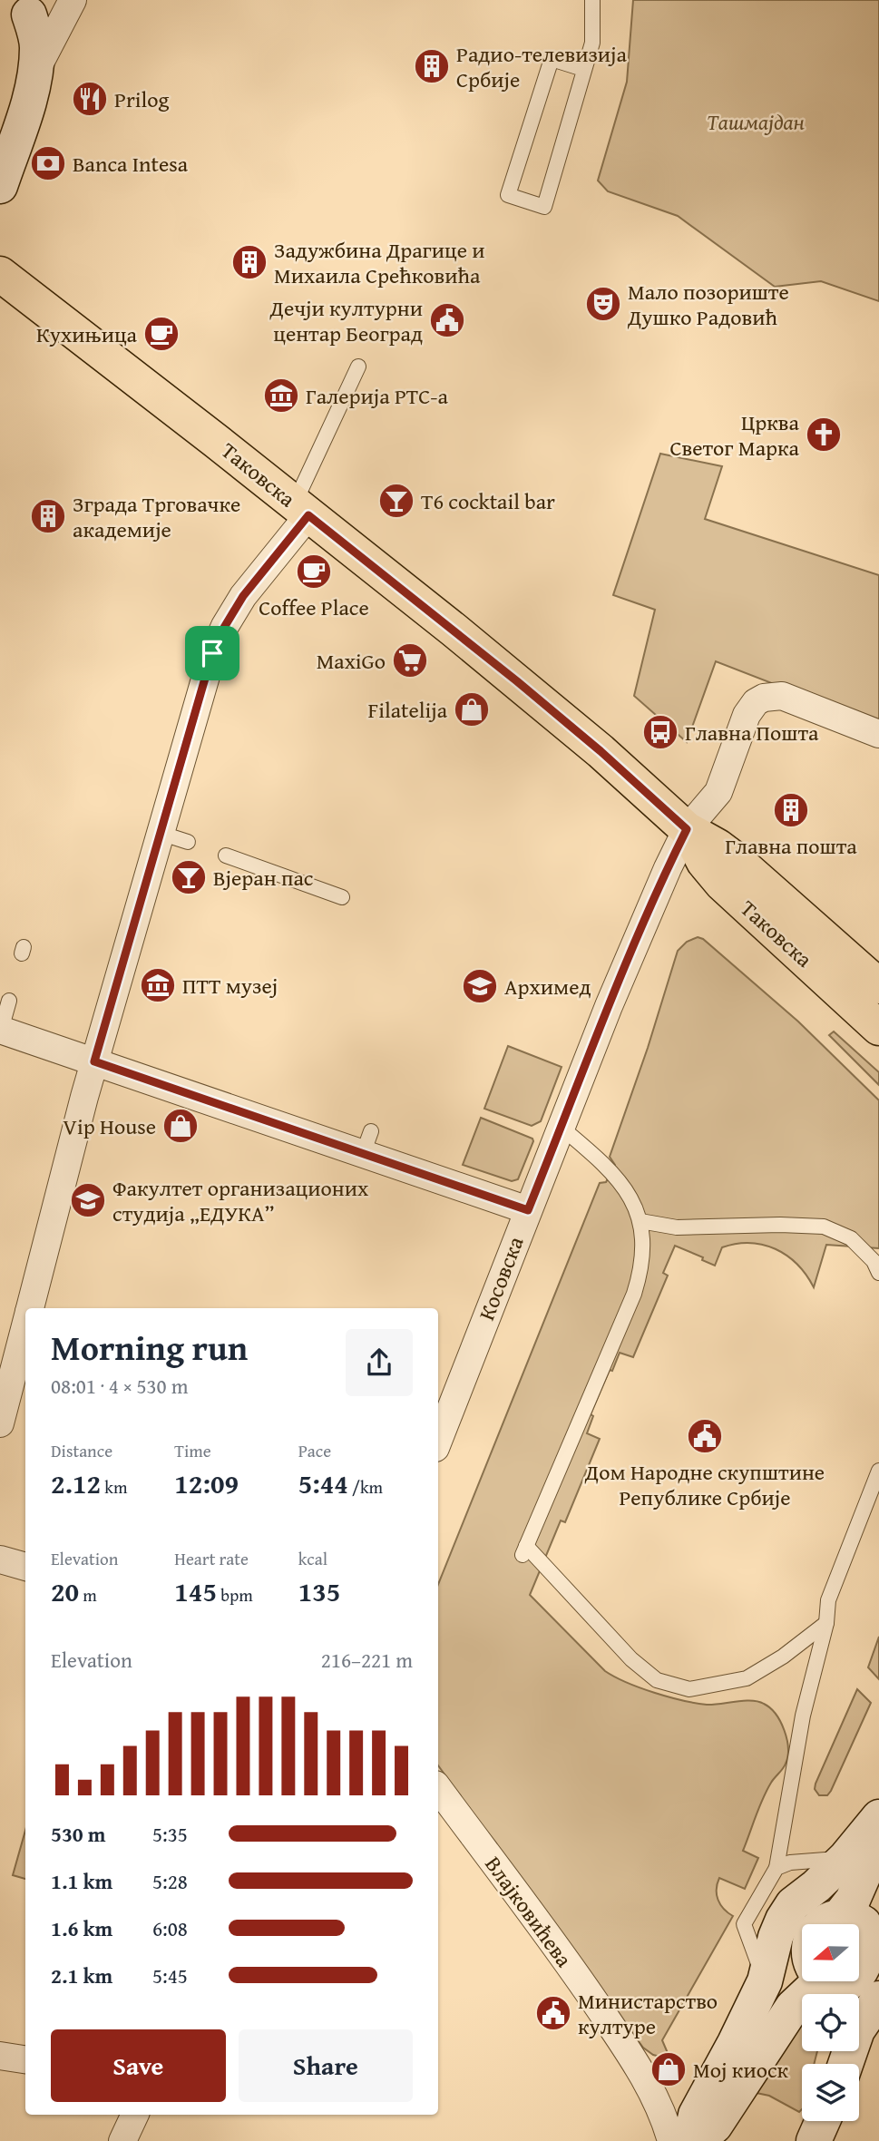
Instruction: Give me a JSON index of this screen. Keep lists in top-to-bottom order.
{
  "streets": {
    "main road": ["Таковска"],
    "street": ["Косовска", "Влајковићева"]
  },
  "crossings": [
    ["Таковска", "Косовска"]
  ],
  "parks": ["Ташмајдан"],
  "places": {
    "building": [
      "Радио-телевизија Србије",
      "Задужбина Драгице и Михаила Срећковића",
      "Зграда Трговачке академије",
      "Главна пошта"
    ],
    "restaurant": ["Prilog"],
    "bank": ["Banca Intesa"],
    "theatre": ["Мало позориште Душко Радовић"],
    "public building": ["Дечји културни центар Београд", "Дом Народне скупштине Републике Србије", "Министарство културе"],
    "cafe": ["Кухињица", "Coffee Place"],
    "museum": ["Галерија РТС-а", "ПТТ музеј"],
    "church": ["Црква Светог Марка"],
    "bar": ["T6 cocktail bar", "Вјеран пас"],
    "supermarket": ["MaxiGo"],
    "shop": ["Filatelija", "Vip House", "Мој киоск"],
    "bus stop": ["Главна Пошта"],
    "school or university": ["Архимед", "Факултет организационих студија „ЕДУКА”"]
  },
  "north": "left",
  "page": {
    "heading": ["Morning run", "08:01 · 4 × 530 m"],
    "stats": [
      ["Distance", "2.12 km"],
      ["Time", "12:09"],
      ["Pace", "5:44 /km"],
      ["Elevation", "20 m"],
      ["Heart rate", "145 bpm"],
      ["kcal", "135"]
    ],
    "chart": ["Elevation", "216–221 m"],
    "list": [
      {
        "name": "530 m",
        "note": "5:35"
      },
      {
        "name": "1.1 km",
        "note": "5:28"
      },
      {
        "name": "1.6 km",
        "note": "6:08"
      },
      {
        "name": "2.1 km",
        "note": "5:45"
      }
    ],
    "buttons": ["Save", "Share"]
  }
}
